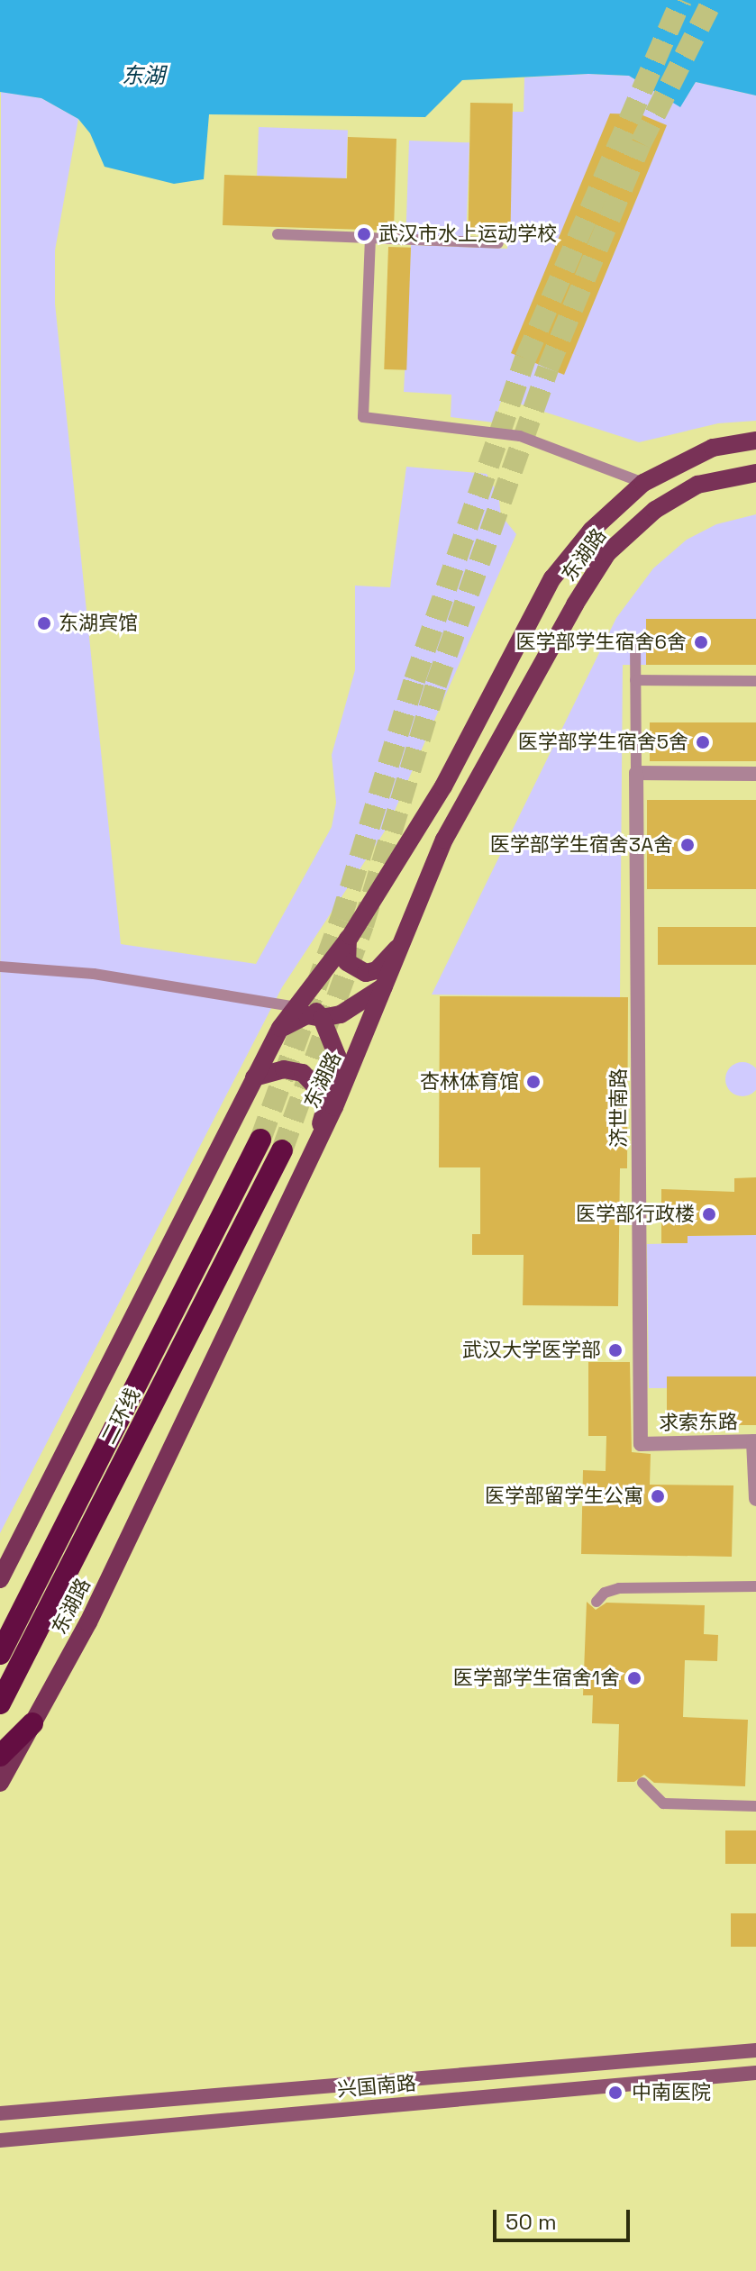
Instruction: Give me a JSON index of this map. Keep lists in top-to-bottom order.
{
  "streets": {
    "highway": ["二环线"],
    "main road": ["东湖路", "兴国南路"],
    "street": ["济世南路", "求索东路"]
  },
  "crossings": [
    ["济世南路", "求索东路"]
  ],
  "water": ["东湖"],
  "places": [
    "武汉市水上运动学校",
    "东湖宾馆",
    "医学部学生宿舍6舍",
    "医学部学生宿舍5舍",
    "医学部学生宿舍3A舍",
    "杏林体育馆",
    "医学部行政楼",
    "武汉大学医学部",
    "医学部留学生公寓",
    "医学部学生宿舍1舍",
    "中南医院"
  ],
  "scale_bar": "50 m"
}
